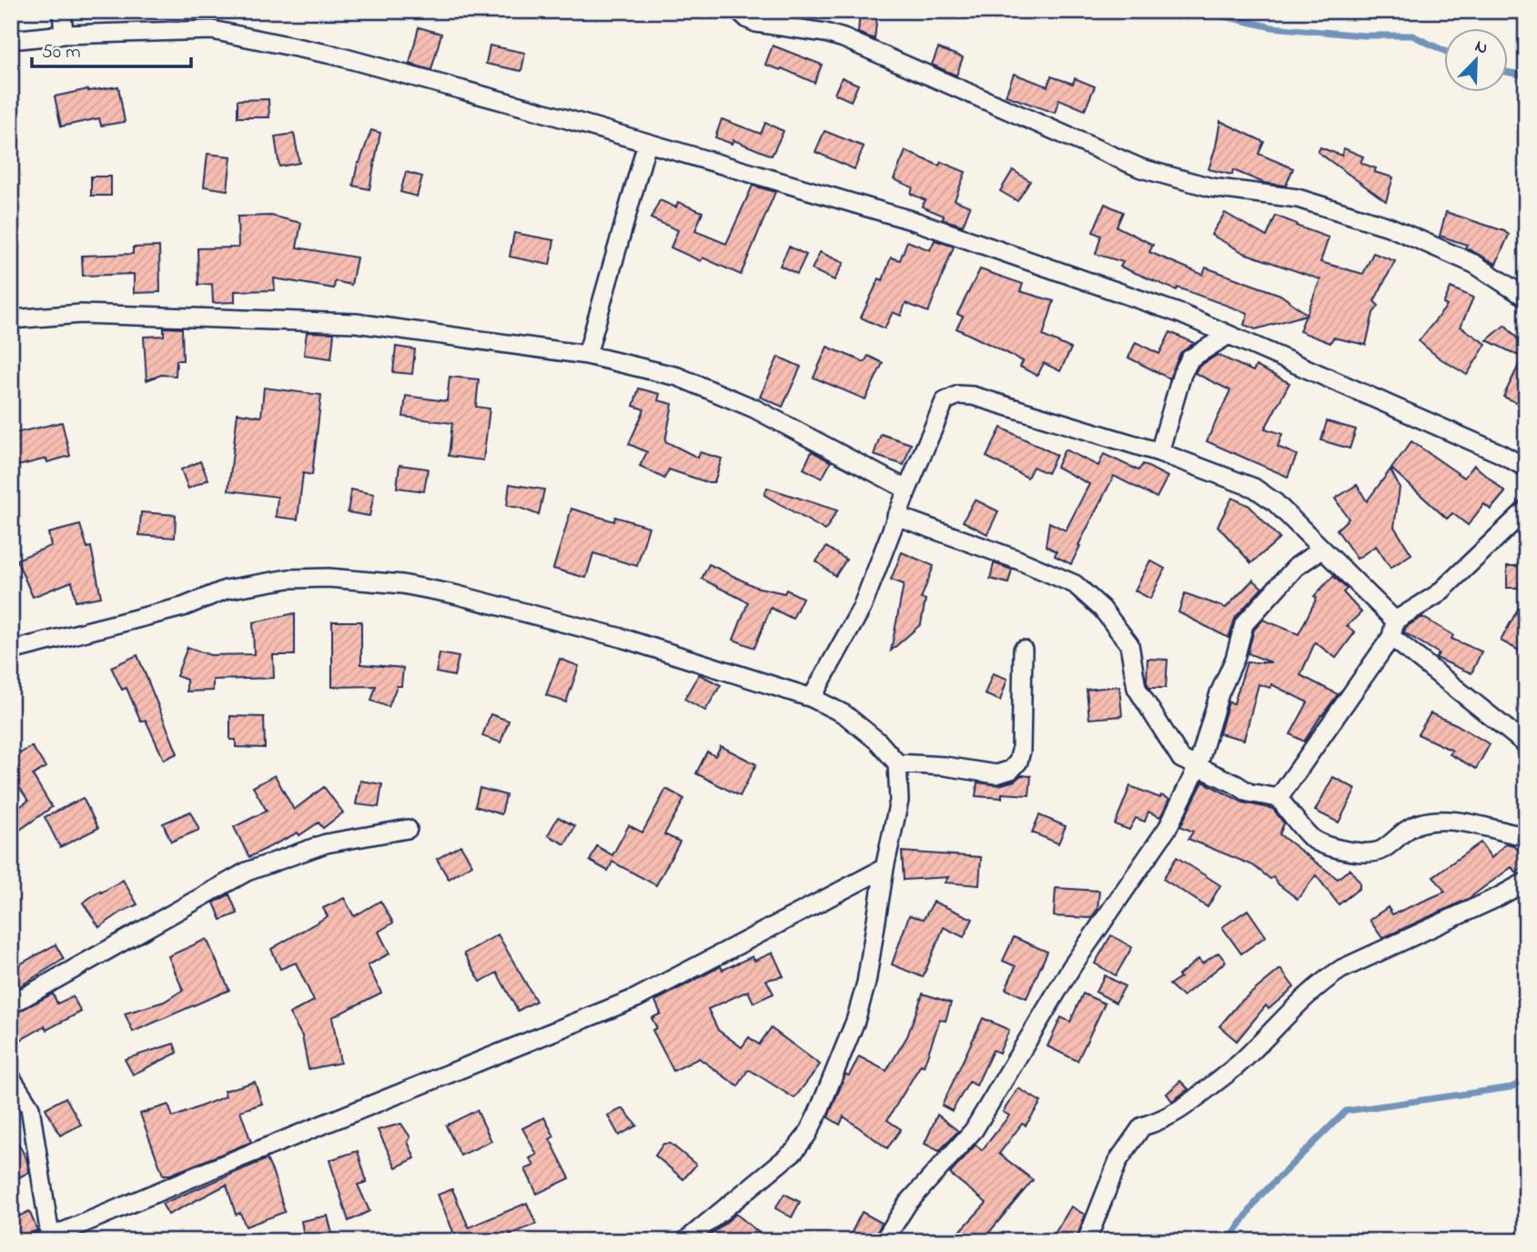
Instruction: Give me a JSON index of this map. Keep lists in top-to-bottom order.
{
  "scale_bar": "50 m",
  "north": "top right"
}
